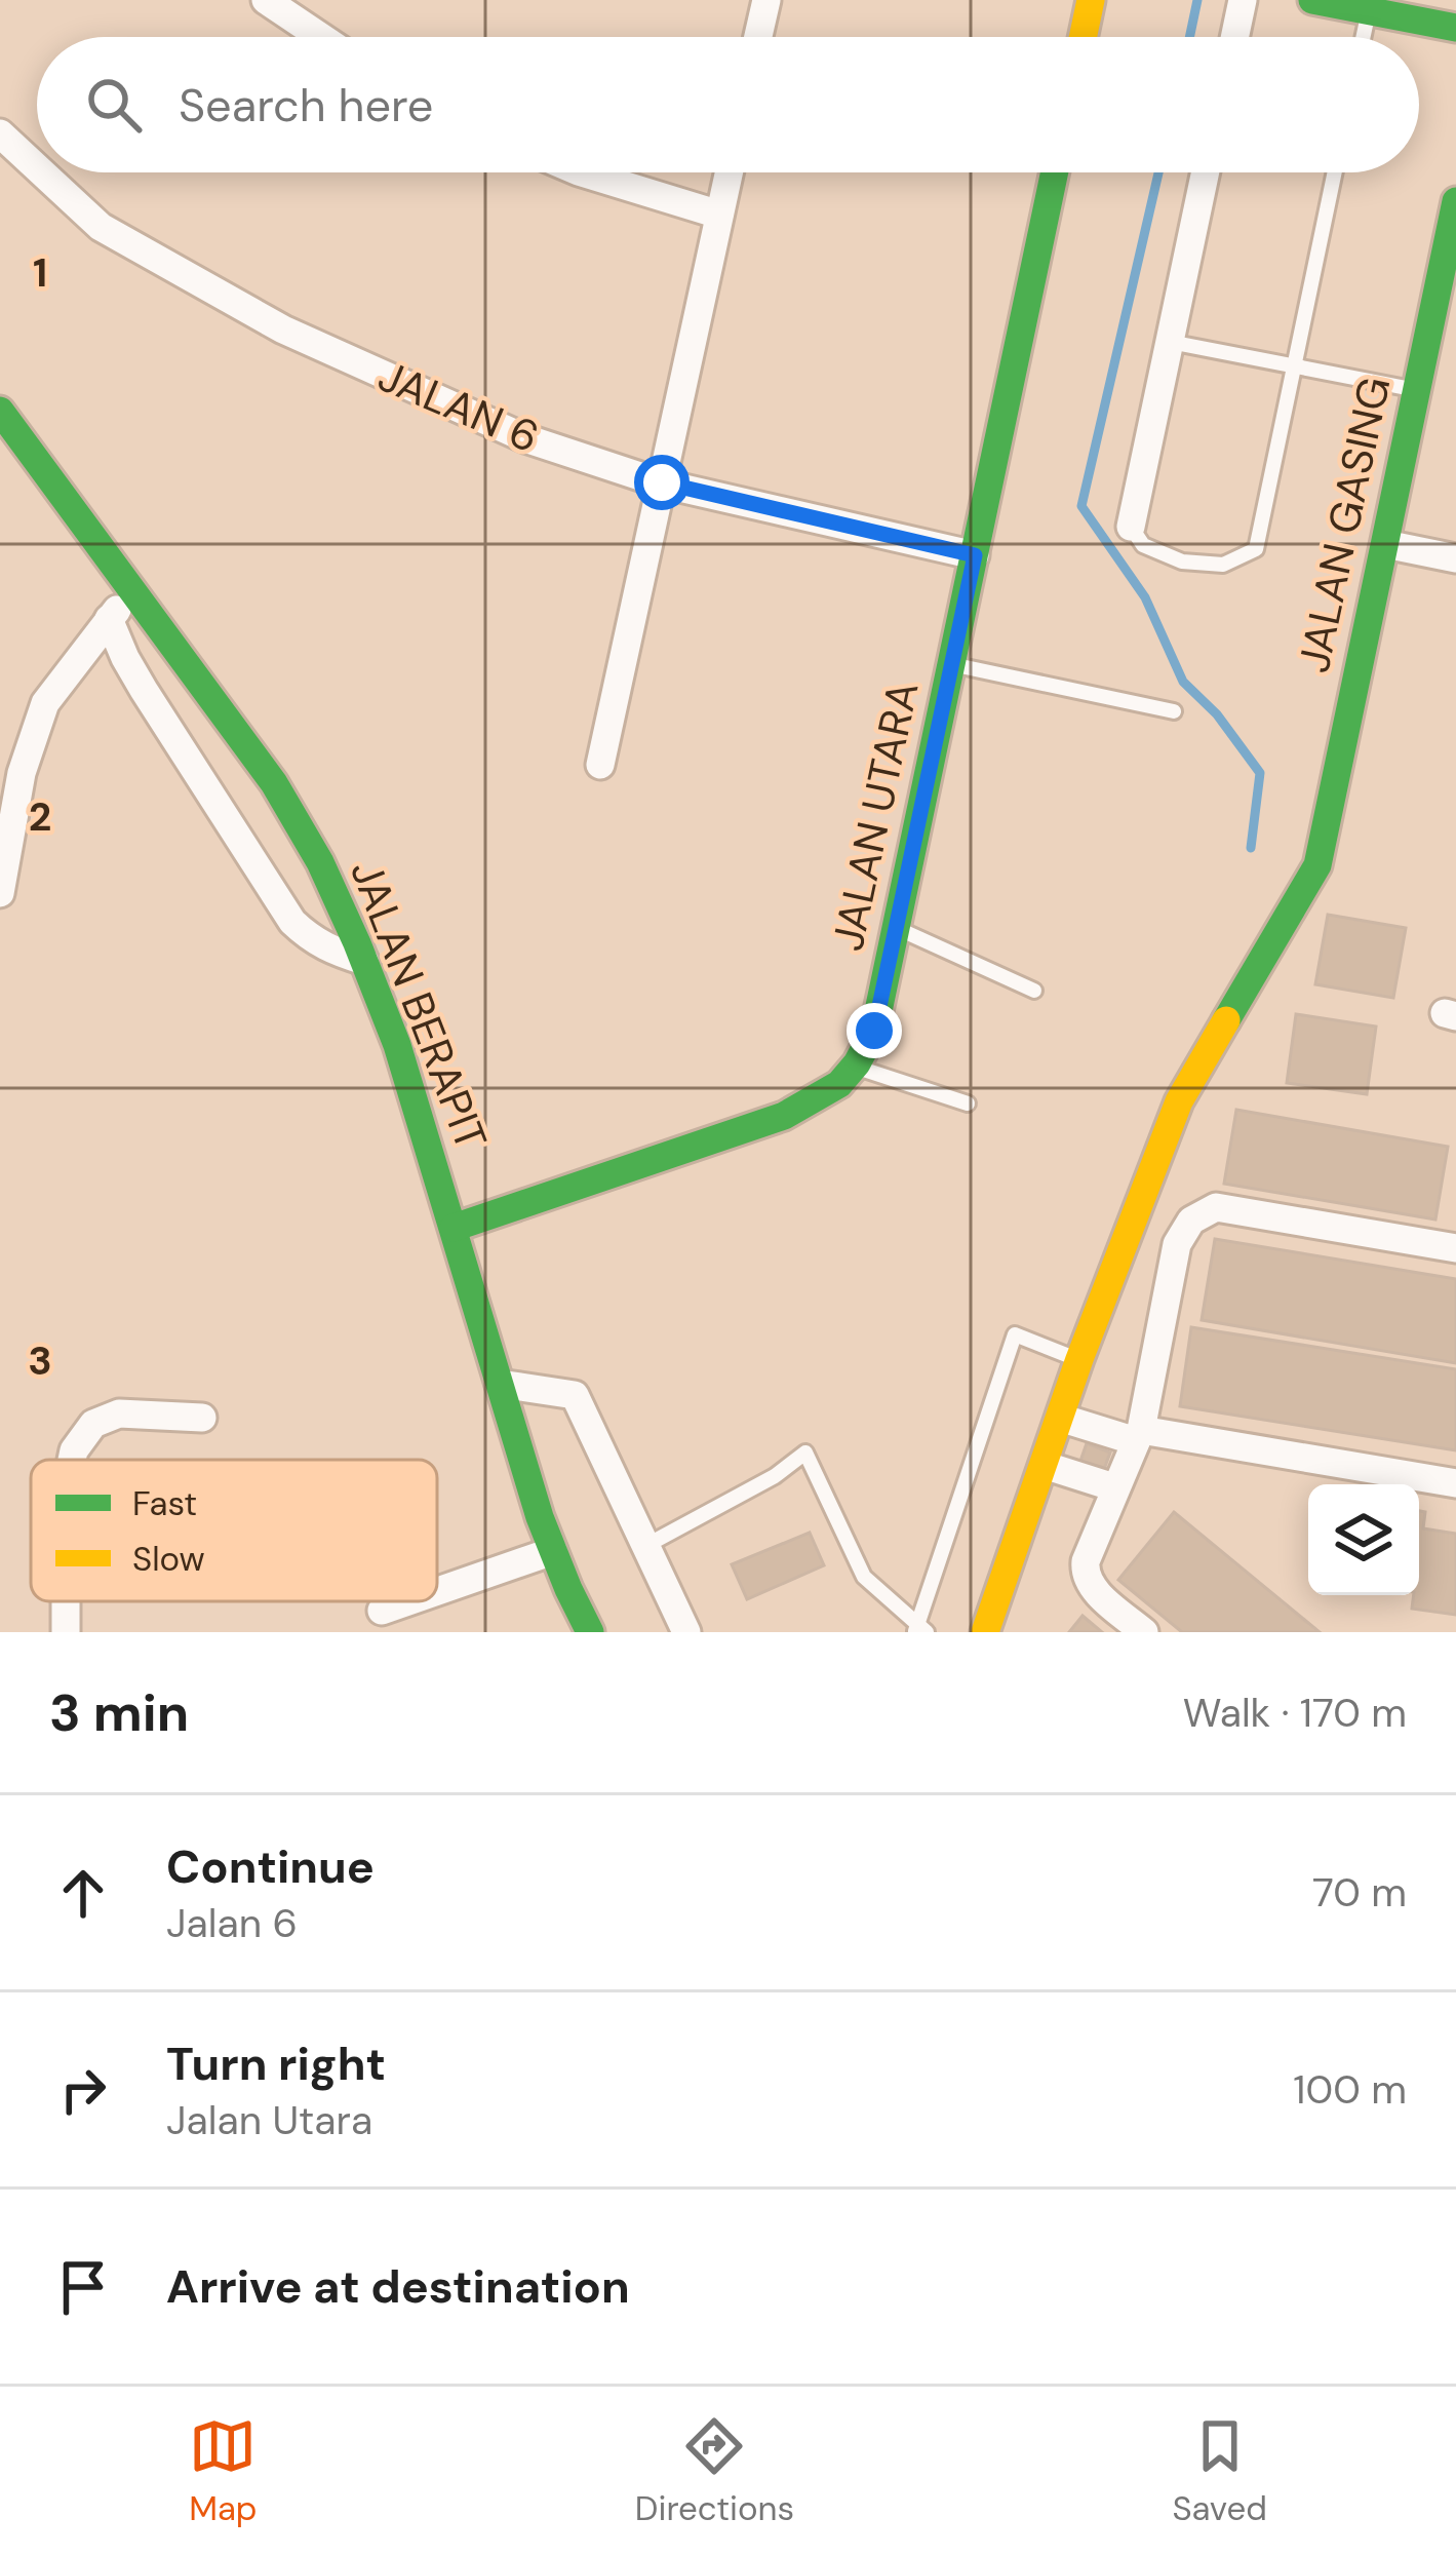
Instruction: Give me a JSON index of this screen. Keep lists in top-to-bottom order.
{
  "streets": {
    "street": [
      "JALAN 6",
      "JALAN GASING",
      "JALAN UTARA",
      "JALAN BERAPIT"
    ]
  },
  "crossings": [
    ["JALAN 6", "JALAN UTARA"]
  ],
  "legend": ["Fast", "Slow"],
  "page": {
    "search": "Search here",
    "heading": ["3 min", "Walk · 170 m"],
    "list": [
      ["Continue", "Jalan 6", "70 m"],
      ["Turn right", "Jalan Utara", "100 m"],
      "Arrive at destination"
    ],
    "nav": ["Map", "Directions", "Saved"]
  },
  "grid": {
    "rows": ["1", "2", "3"]
  }
}
